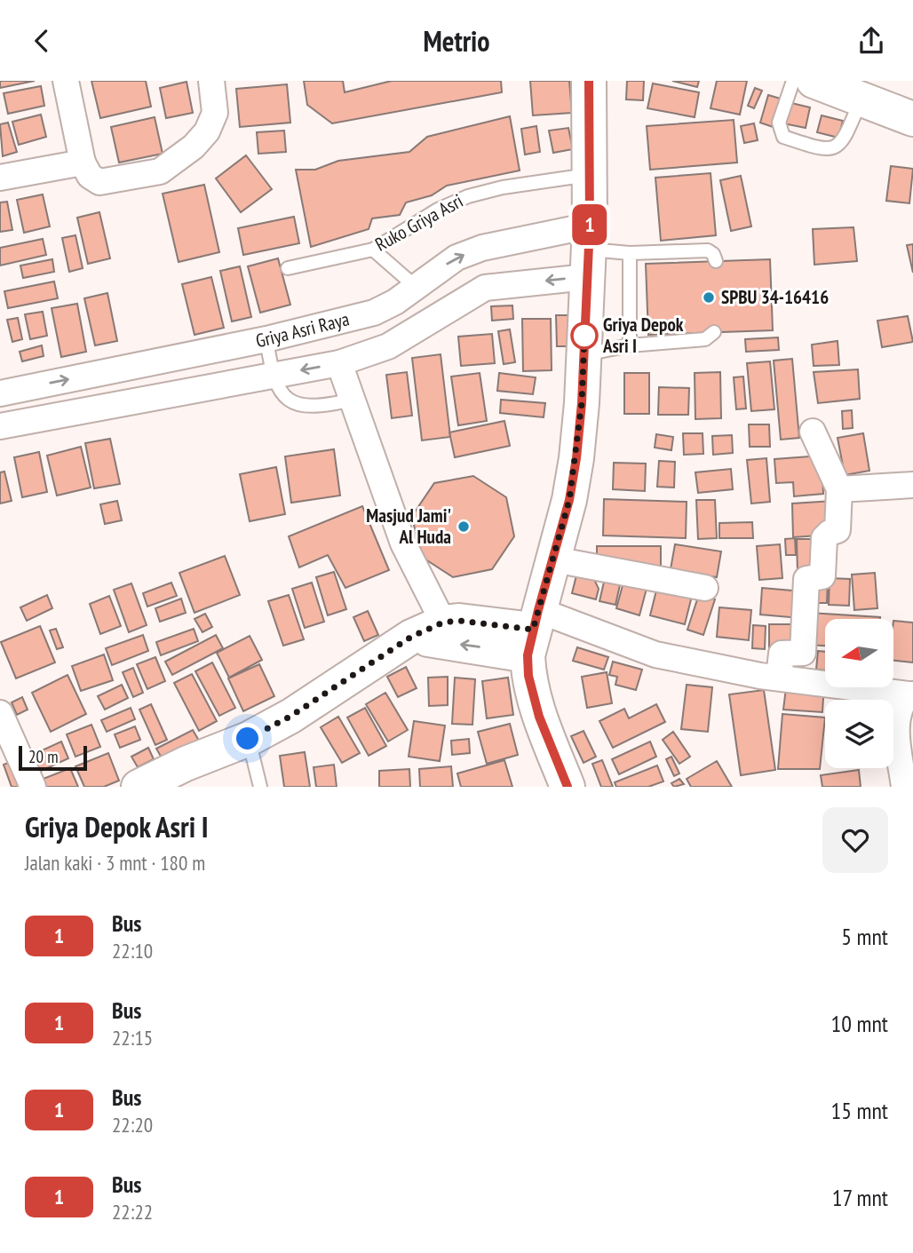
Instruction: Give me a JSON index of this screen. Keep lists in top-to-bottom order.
{
  "streets": {
    "street": ["Griya Asri Raya"],
    "lane": ["Ruko Griya Asri"]
  },
  "places": ["SPBU 34-16416", "Griya Depok Asri I", "Masjud Jami' Al Huda"],
  "lines": ["bus line 1"],
  "scale_bar": "20 m",
  "north": "left",
  "page": {
    "header": "Metrio",
    "on_map": "1",
    "scale": "20 m",
    "heading": ["Griya Depok Asri I", "Jalan kaki · 3 mnt · 180 m"],
    "list": [
      {
        "mark": "1",
        "name": "Bus",
        "note": "22:10",
        "value": "5 mnt"
      },
      {
        "mark": "1",
        "name": "Bus",
        "note": "22:15",
        "value": "10 mnt"
      },
      {
        "mark": "1",
        "name": "Bus",
        "note": "22:20",
        "value": "15 mnt"
      },
      {
        "mark": "1",
        "name": "Bus",
        "note": "22:22",
        "value": "17 mnt"
      }
    ]
  }
}
